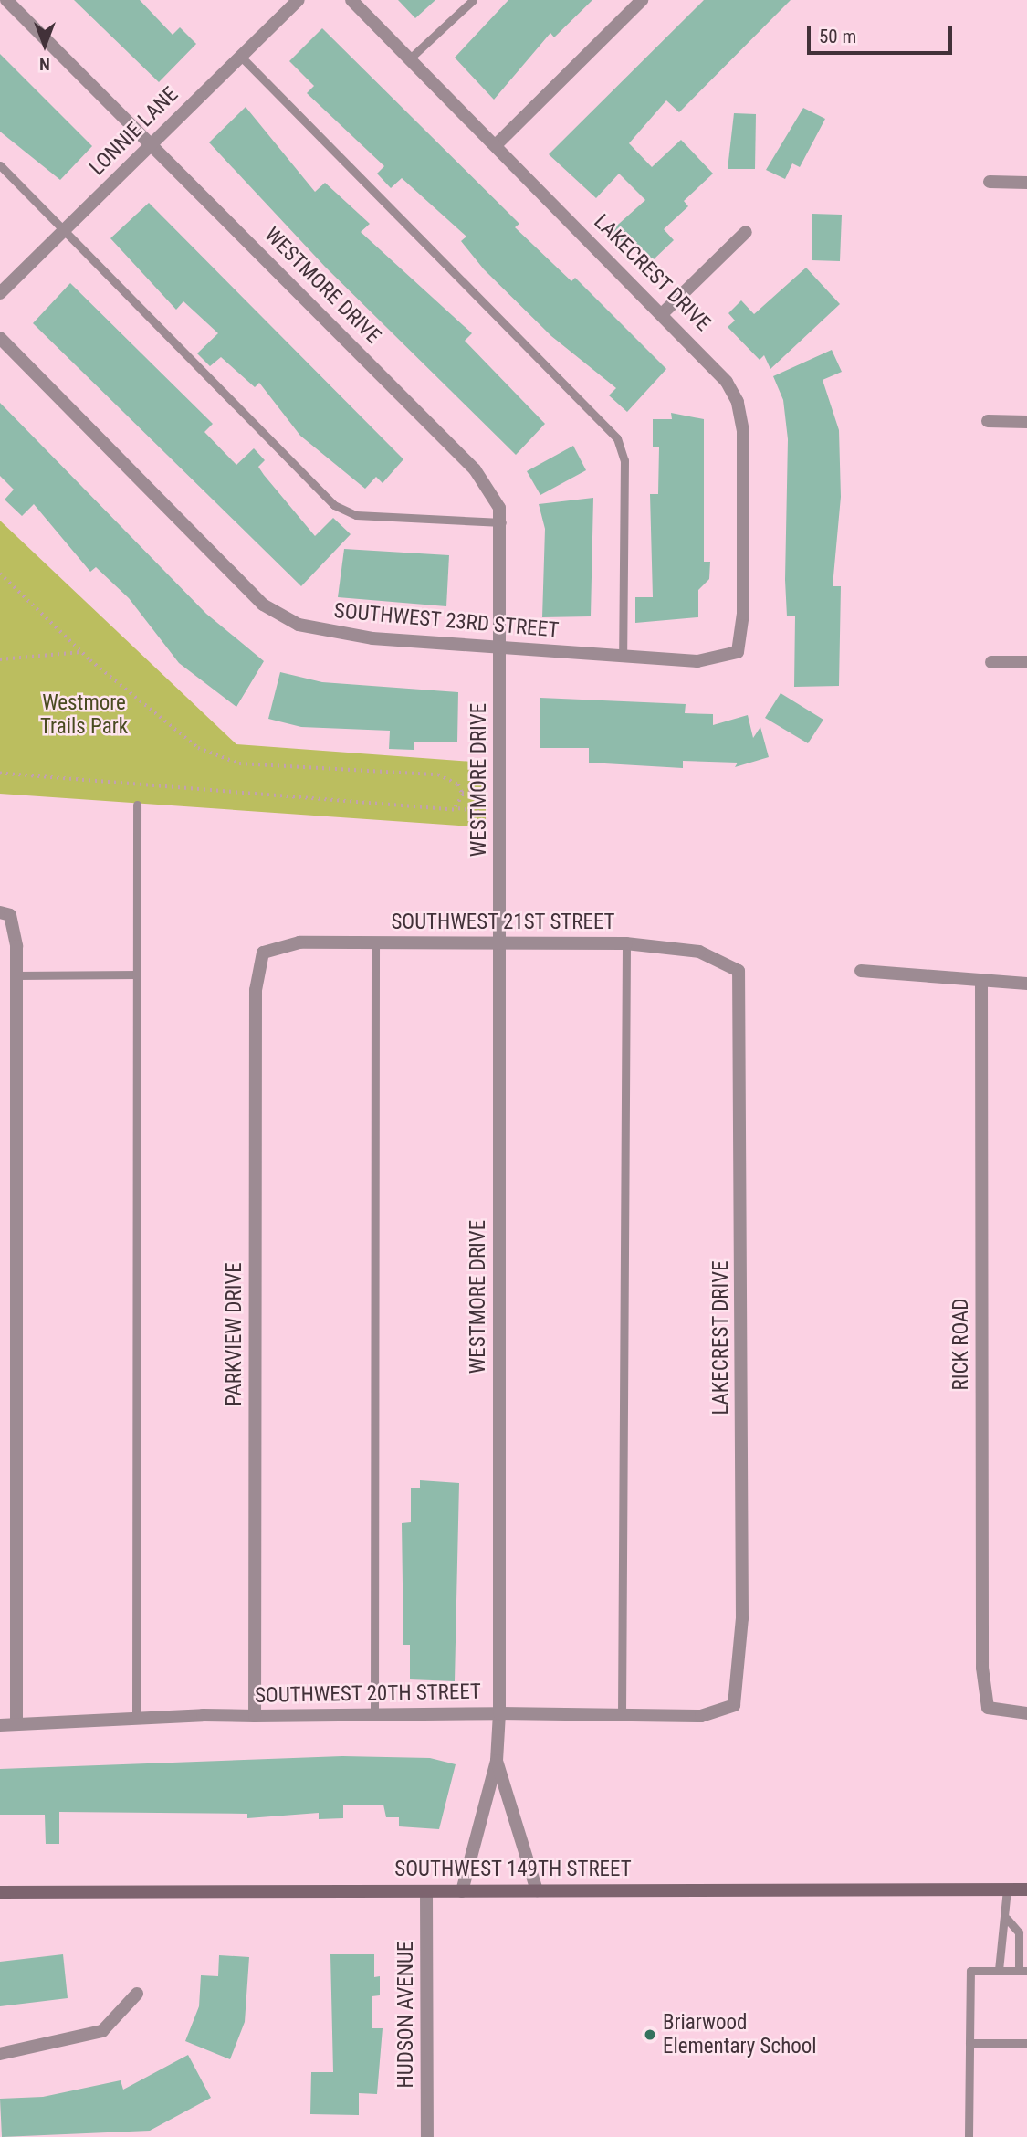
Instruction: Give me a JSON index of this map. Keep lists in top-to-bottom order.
{
  "streets": {
    "street": [
      "LONNIE LANE",
      "LAKECREST DRIVE",
      "WESTMORE DRIVE",
      "SOUTHWEST 23RD STREET",
      "SOUTHWEST 21ST STREET",
      "PARKVIEW DRIVE",
      "RICK ROAD",
      "SOUTHWEST 20TH STREET",
      "SOUTHWEST 149TH STREET",
      "HUDSON AVENUE"
    ]
  },
  "crossings": [
    ["LONNIE LANE", "WESTMORE DRIVE"],
    ["LAKECREST DRIVE", "SOUTHWEST 23RD STREET"],
    ["LAKECREST DRIVE", "SOUTHWEST 21ST STREET"],
    ["LAKECREST DRIVE", "SOUTHWEST 20TH STREET"],
    ["WESTMORE DRIVE", "SOUTHWEST 23RD STREET"],
    ["WESTMORE DRIVE", "SOUTHWEST 21ST STREET"],
    ["WESTMORE DRIVE", "SOUTHWEST 20TH STREET"],
    ["WESTMORE DRIVE", "SOUTHWEST 149TH STREET"],
    ["SOUTHWEST 21ST STREET", "PARKVIEW DRIVE"],
    ["PARKVIEW DRIVE", "SOUTHWEST 20TH STREET"],
    ["SOUTHWEST 149TH STREET", "HUDSON AVENUE"]
  ],
  "parks": ["Westmore Trails Park"],
  "places": ["Briarwood Elementary School"],
  "scale_bar": "50 m",
  "north": "bottom"
}
